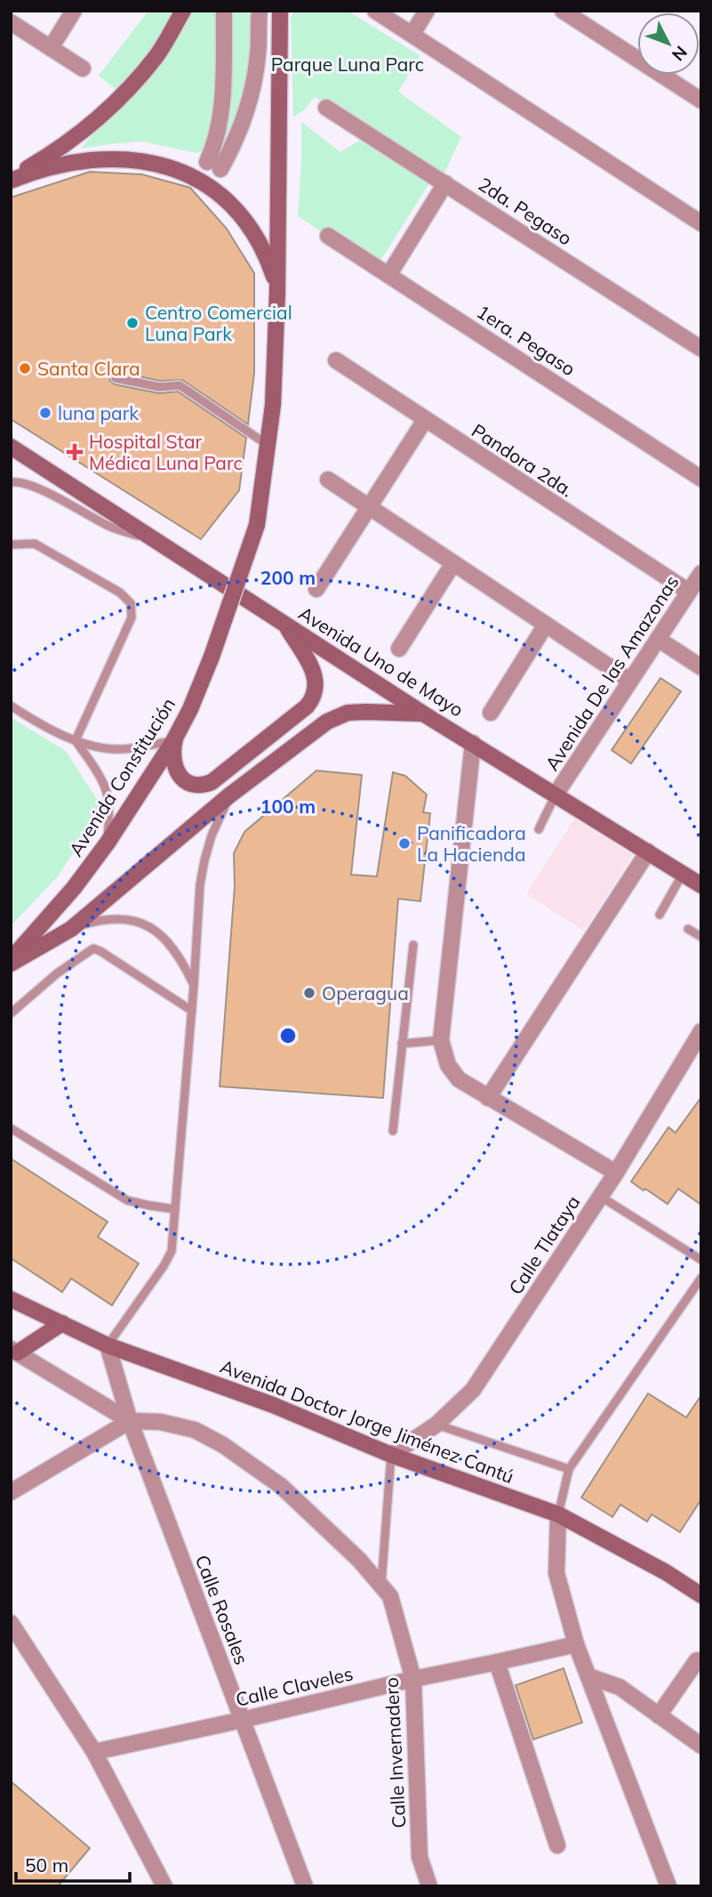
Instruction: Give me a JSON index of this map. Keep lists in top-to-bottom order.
{
  "streets": {
    "main road": ["Avenida Uno de Mayo", "Avenida Constitución", "Avenida Doctor Jorge Jiménez Cantú"],
    "street": [
      "2da. Pegaso",
      "1era. Pegaso",
      "Pandora 2da.",
      "Avenida De las Amazonas",
      "Calle Tlataya",
      "Calle Rosales",
      "Calle Claveles",
      "Calle Invernadero"
    ]
  },
  "crossings": [
    ["Pandora 2da.", "Avenida De las Amazonas"],
    ["Avenida Uno de Mayo", "Avenida De las Amazonas"],
    ["Calle Tlataya", "Avenida Doctor Jorge Jiménez Cantú"],
    ["Avenida Doctor Jorge Jiménez Cantú", "Calle Rosales"],
    ["Calle Rosales", "Calle Claveles"],
    ["Calle Rosales", "Calle Invernadero"],
    ["Calle Claveles", "Calle Invernadero"]
  ],
  "parks": ["Parque Luna Parc"],
  "places": {
    "other": [
      "Centro Comercial Luna Park",
      "Santa Clara",
      "luna park",
      "Panificadora La Hacienda",
      "Operagua"
    ],
    "health": ["Hospital Star Médica Luna Parc"]
  },
  "scale_bar": "50 m",
  "north": "bottom right",
  "rings": ["200 m", "100 m"]
}
